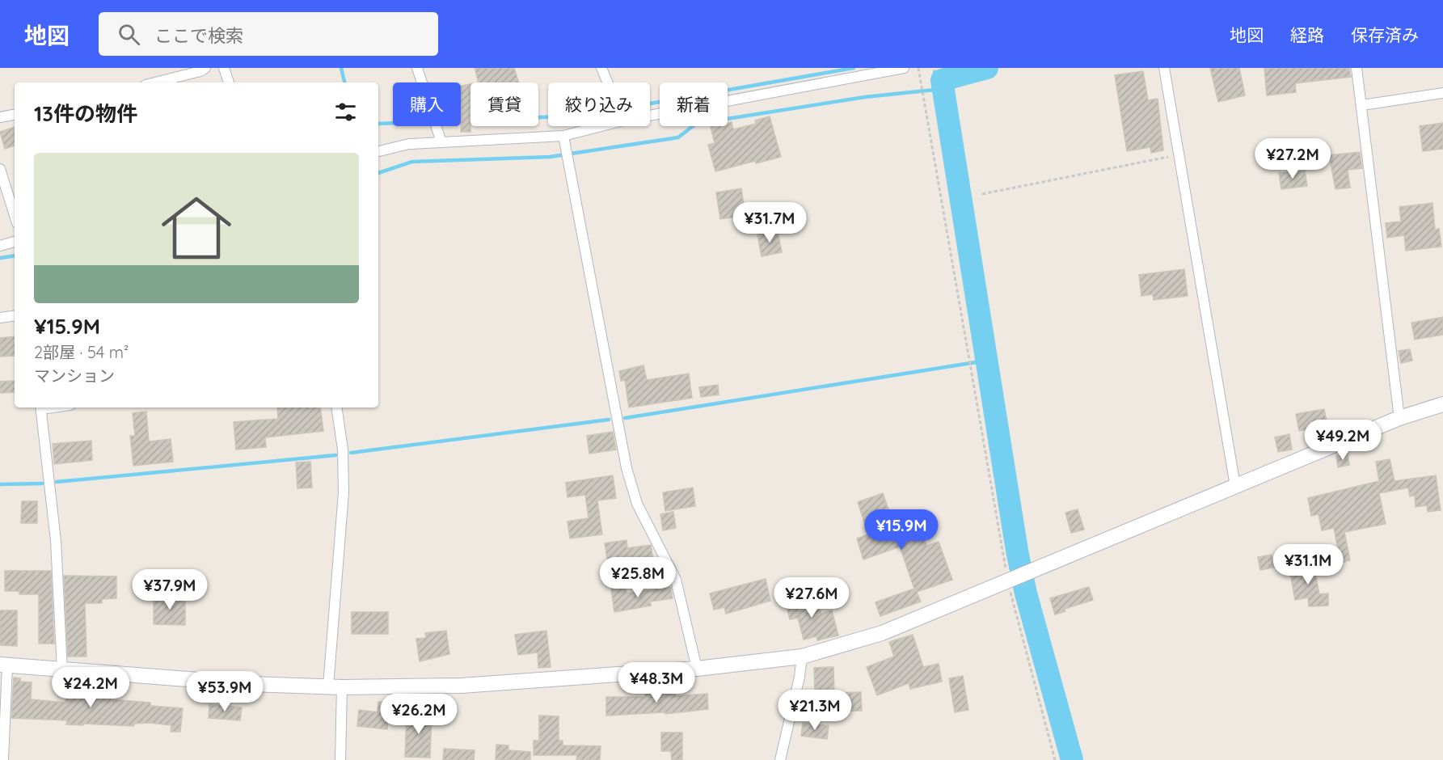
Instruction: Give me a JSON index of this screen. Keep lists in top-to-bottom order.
{
  "page": {
    "header": "地図",
    "search": "ここで検索",
    "nav": ["地図", "経路", "保存済み"],
    "chip": [
      "購入",
      "賃貸",
      "絞り込み",
      "新着"
    ],
    "heading": "13件の物件",
    "price": [
      "¥27.2M",
      "¥31.7M",
      "¥49.2M",
      "¥15.9M",
      "¥31.1M",
      "¥25.8M",
      "¥37.9M",
      "¥27.6M",
      "¥48.3M",
      "¥24.2M",
      "¥53.9M",
      "¥21.3M",
      "¥26.2M"
    ],
    "list": [
      {
        "name": "¥15.9M",
        "note": "2部屋 · 54 m² · マンション"
      }
    ]
  }
}
